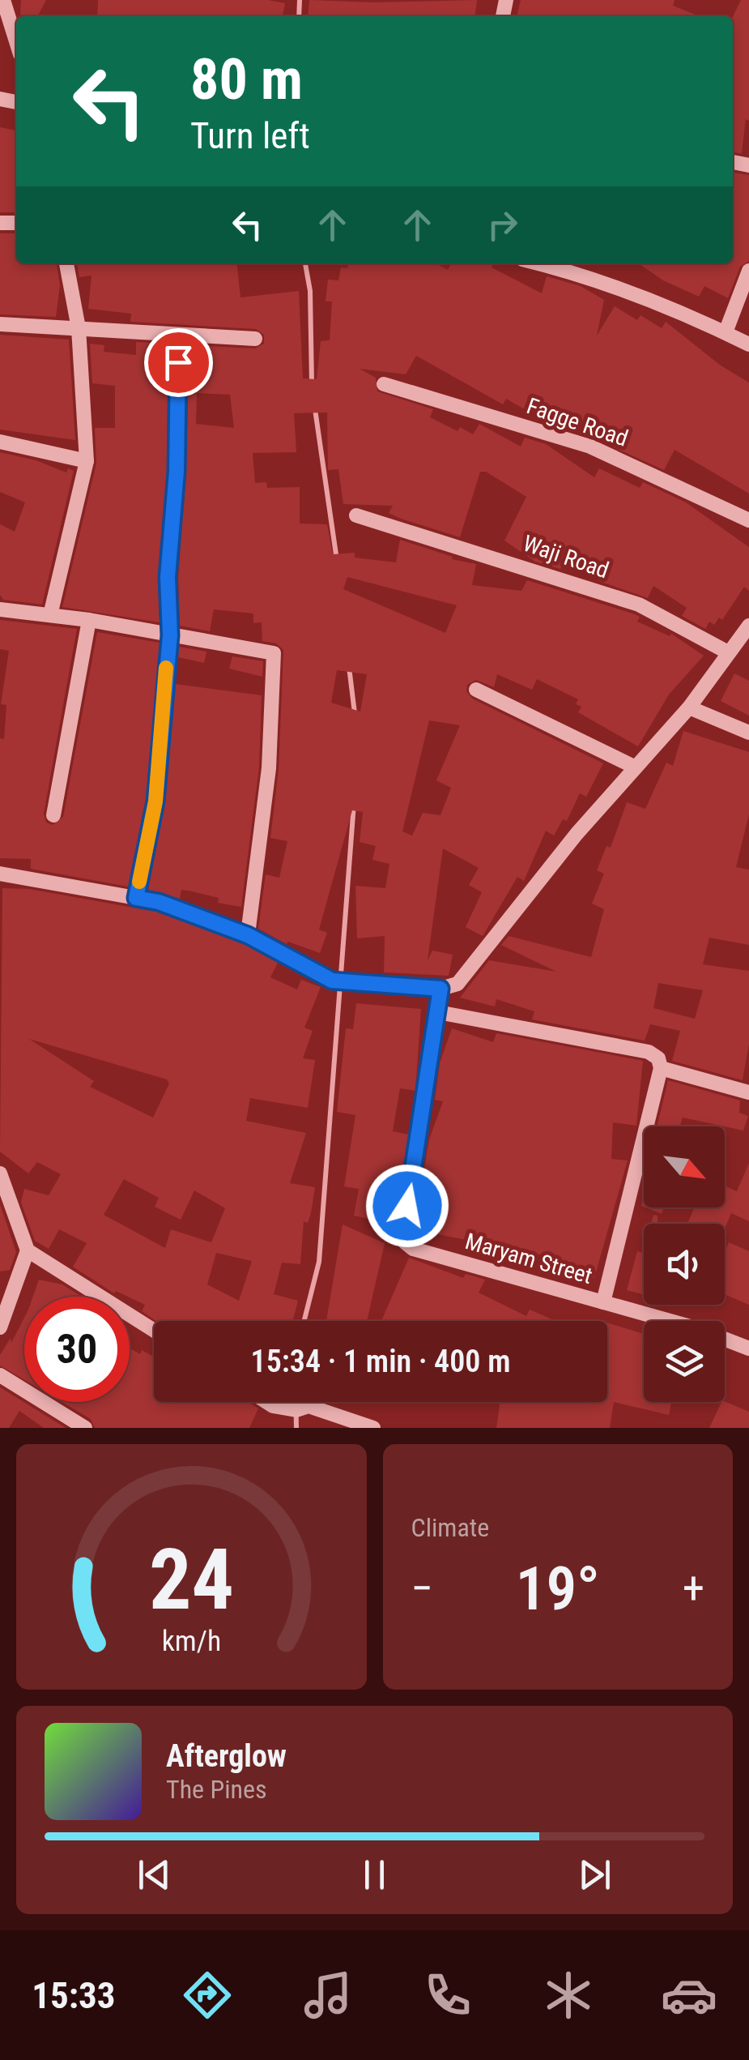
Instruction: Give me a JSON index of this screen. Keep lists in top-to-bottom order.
{
  "streets": {
    "street": ["Fagge Road", "Waji Road", "Maryam Street"]
  },
  "north": "bottom right",
  "page": {
    "turn": ["80 m", "Turn left"],
    "limit": "30",
    "trip": "15:34 · 1 min · 400 m",
    "tile": "Climate",
    "heat": ["−", "19°", "+"],
    "song": ["Afterglow", "The Pines"],
    "tabs": "15:33",
    "gauge": ["24", "km/h"]
  }
}
